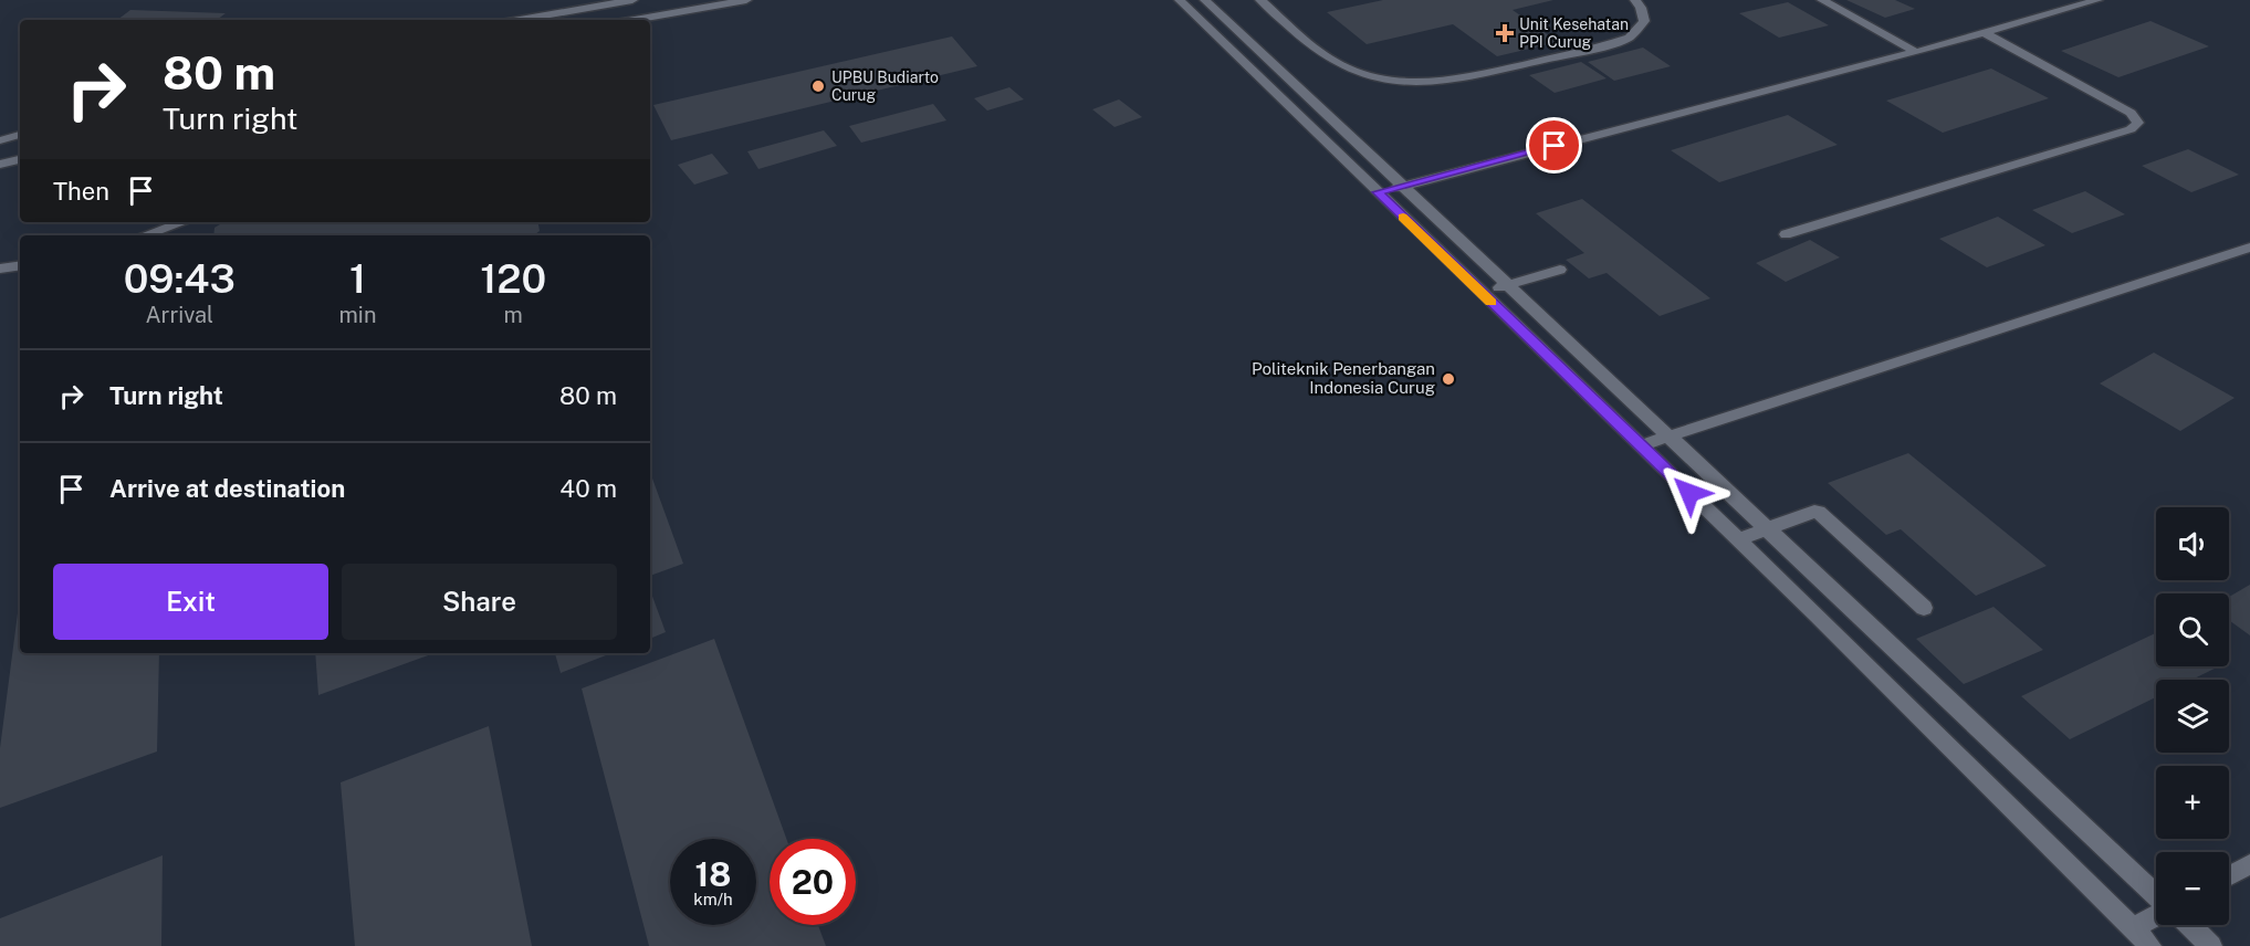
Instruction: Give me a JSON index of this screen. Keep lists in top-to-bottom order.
{
  "places": {
    "health": ["Unit Kesehatan PPI Curug"],
    "other": ["UPBU Budiarto Curug", "Politeknik Penerbangan Indonesia Curug"]
  },
  "page": {
    "turn": ["80 m", "Turn right"],
    "then": "Then",
    "eta": [
      "09:43",
      "Arrival",
      "1",
      "min",
      "120",
      "m"
    ],
    "list": [
      {
        "name": "Turn right",
        "value": "80 m"
      },
      {
        "name": "Arrive at destination",
        "value": "40 m"
      }
    ],
    "map_buttons": ["+", "−"],
    "buttons": ["Exit", "Share"],
    "speed": "18 km/h",
    "limit": "20"
  }
}
